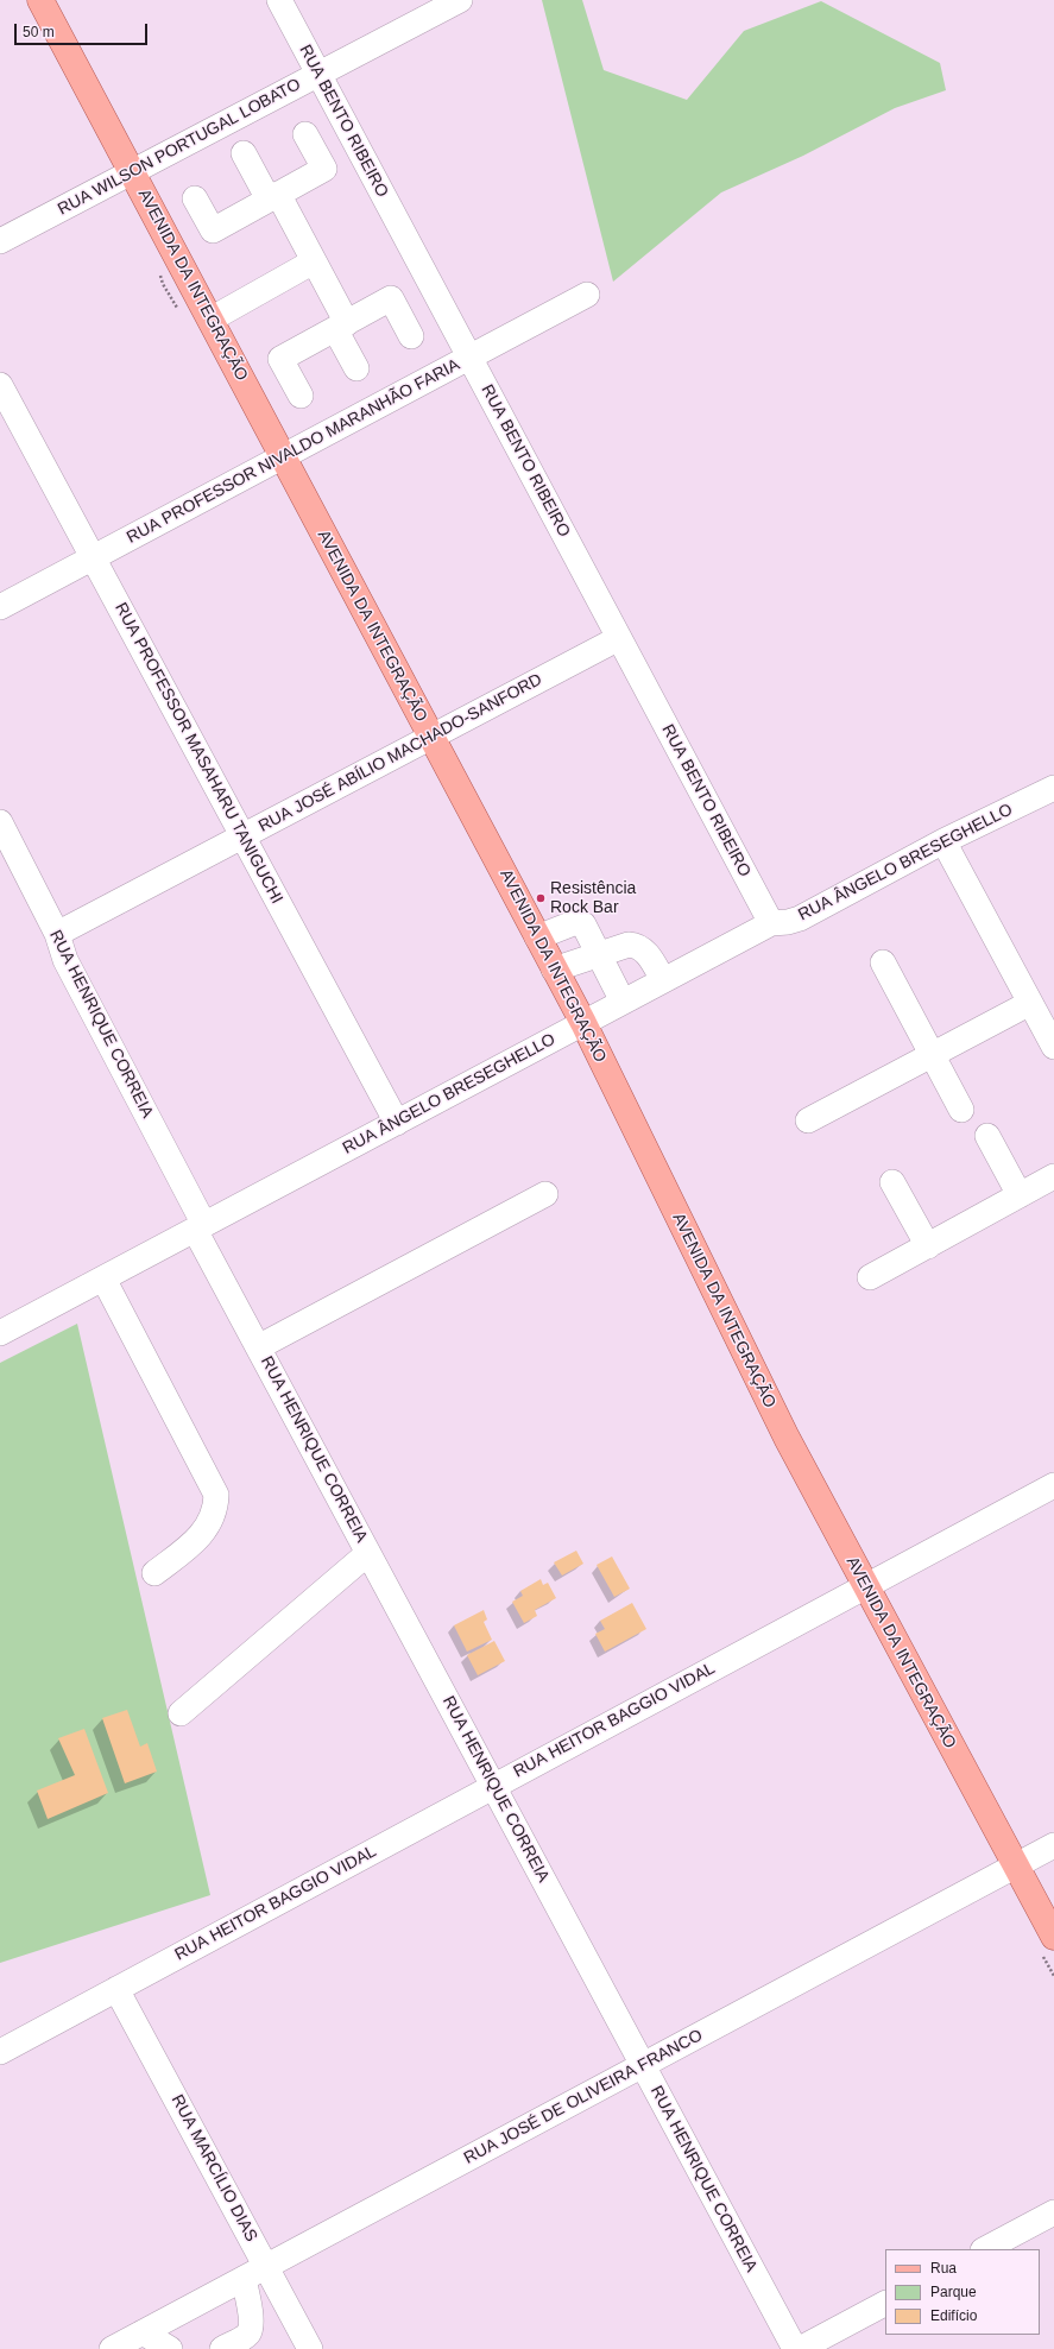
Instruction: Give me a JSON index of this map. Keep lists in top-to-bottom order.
{
  "streets": {
    "main road": ["AVENIDA DA INTEGRAÇÃO"],
    "street": [
      "RUA BENTO RIBEIRO",
      "RUA WILSON PORTUGAL LOBATO",
      "RUA PROFESSOR NIVALDO MARANHÃO FARIA",
      "RUA PROFESSOR MASAHARU TANIGUCHI",
      "RUA JOSÉ ABÍLIO MACHADO-SANFORD",
      "RUA ÂNGELO BRESEGHELLO",
      "RUA HENRIQUE CORREIA",
      "RUA HEITOR BAGGIO VIDAL",
      "RUA JOSÉ DE OLIVEIRA FRANCO",
      "RUA MARCÍLIO DIAS"
    ]
  },
  "crossings": [
    ["RUA BENTO RIBEIRO", "RUA WILSON PORTUGAL LOBATO"],
    ["RUA BENTO RIBEIRO", "RUA PROFESSOR NIVALDO MARANHÃO FARIA"],
    ["RUA BENTO RIBEIRO", "RUA JOSÉ ABÍLIO MACHADO-SANFORD"],
    ["RUA BENTO RIBEIRO", "RUA ÂNGELO BRESEGHELLO"],
    ["RUA WILSON PORTUGAL LOBATO", "AVENIDA DA INTEGRAÇÃO"],
    ["AVENIDA DA INTEGRAÇÃO", "RUA PROFESSOR NIVALDO MARANHÃO FARIA"],
    ["AVENIDA DA INTEGRAÇÃO", "RUA JOSÉ ABÍLIO MACHADO-SANFORD"],
    ["AVENIDA DA INTEGRAÇÃO", "RUA ÂNGELO BRESEGHELLO"],
    ["AVENIDA DA INTEGRAÇÃO", "RUA HEITOR BAGGIO VIDAL"],
    ["AVENIDA DA INTEGRAÇÃO", "RUA JOSÉ DE OLIVEIRA FRANCO"],
    ["RUA PROFESSOR NIVALDO MARANHÃO FARIA", "RUA PROFESSOR MASAHARU TANIGUCHI"],
    ["RUA PROFESSOR MASAHARU TANIGUCHI", "RUA JOSÉ ABÍLIO MACHADO-SANFORD"],
    ["RUA PROFESSOR MASAHARU TANIGUCHI", "RUA ÂNGELO BRESEGHELLO"],
    ["RUA JOSÉ ABÍLIO MACHADO-SANFORD", "RUA HENRIQUE CORREIA"],
    ["RUA ÂNGELO BRESEGHELLO", "RUA HENRIQUE CORREIA"],
    ["RUA HENRIQUE CORREIA", "RUA HEITOR BAGGIO VIDAL"],
    ["RUA HENRIQUE CORREIA", "RUA JOSÉ DE OLIVEIRA FRANCO"],
    ["RUA HEITOR BAGGIO VIDAL", "RUA MARCÍLIO DIAS"],
    ["RUA JOSÉ DE OLIVEIRA FRANCO", "RUA MARCÍLIO DIAS"]
  ],
  "places": ["Resistência Rock Bar"],
  "legend": ["Rua", "Parque", "Edifício"],
  "scale_bar": "50 m"
}
